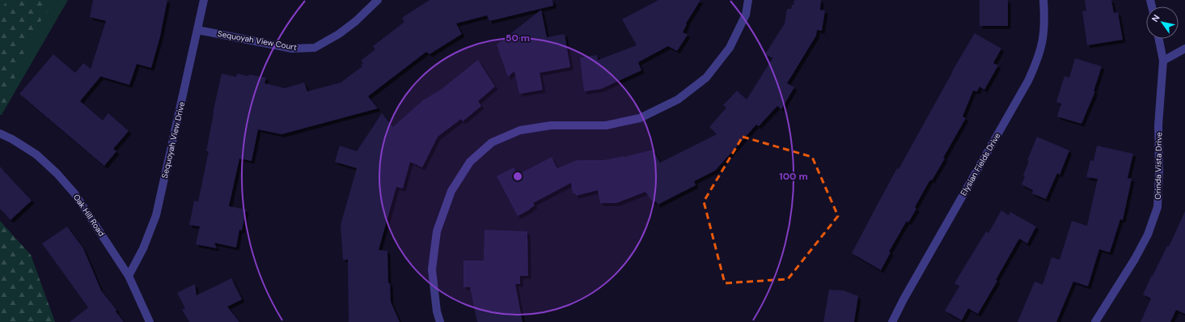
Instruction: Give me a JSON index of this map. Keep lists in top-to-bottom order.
{
  "streets": {
    "street": [
      "Sequoyah View Court",
      "Sequoyah View Drive",
      "Elysian Fields Drive",
      "Orinda Vista Drive",
      "Oak Hill Road"
    ]
  },
  "crossings": [
    ["Sequoyah View Court", "Sequoyah View Drive"],
    ["Sequoyah View Drive", "Oak Hill Road"]
  ],
  "north": "top left",
  "rings": ["50 m", "100 m"]
}
